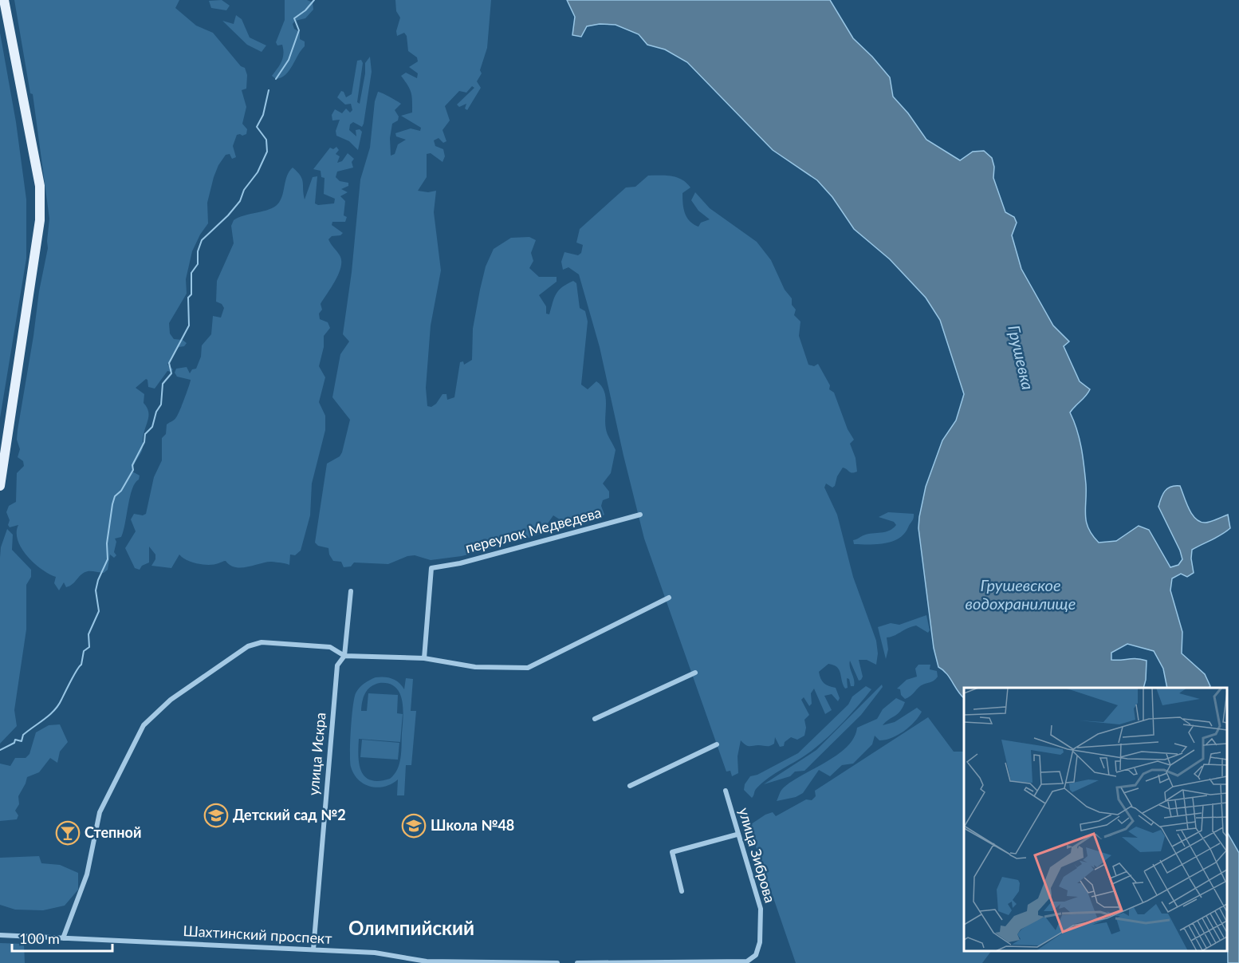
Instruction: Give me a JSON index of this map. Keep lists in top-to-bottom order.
{
  "streets": {
    "street": [
      "переулок Медведева",
      "улица Искра",
      "улица Зиброва",
      "Шахтинский проспект"
    ]
  },
  "crossings": [
    ["улица Искра", "Шахтинский проспект"]
  ],
  "districts": ["Олимпийский"],
  "water": ["Грушевка", "Грушевское водохранилище"],
  "places": {
    "school or university": ["Детский сад №2", "Школа №48"],
    "bar": ["Степной"]
  },
  "scale_bar": "100 m"
}
